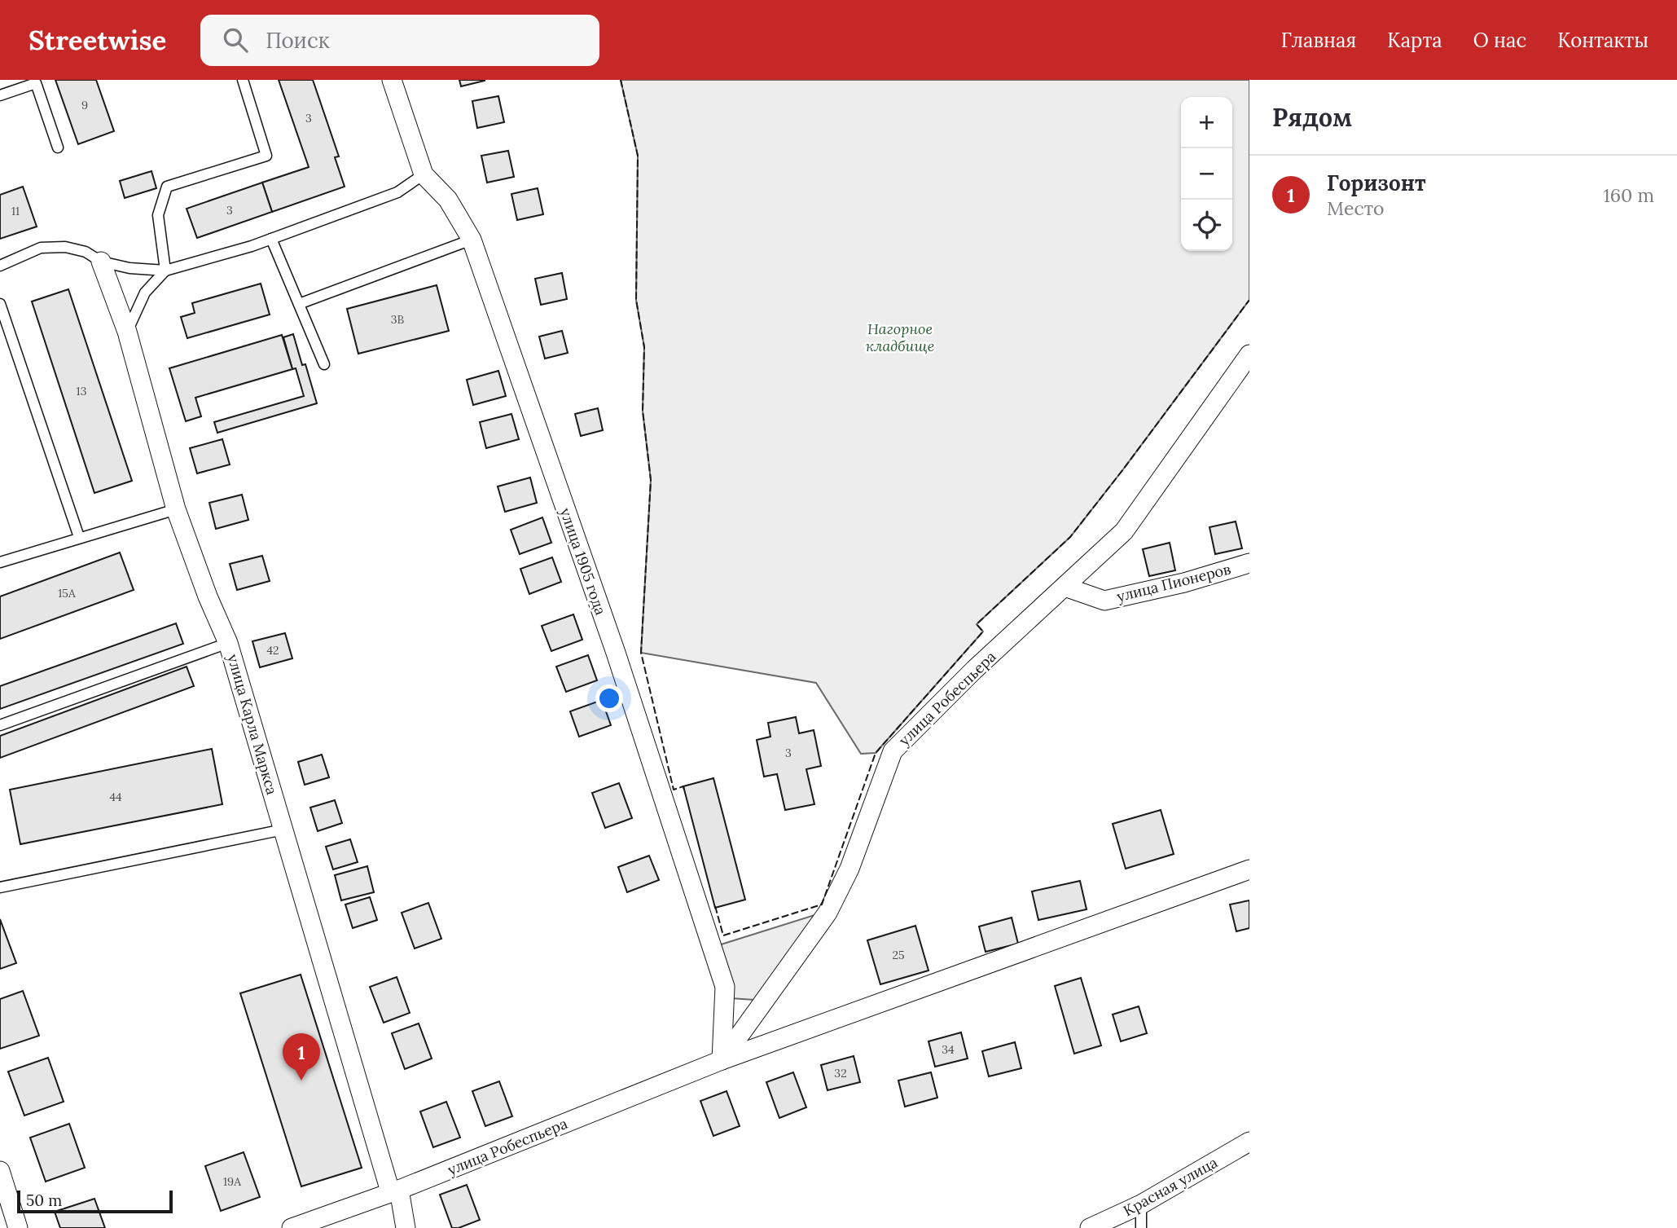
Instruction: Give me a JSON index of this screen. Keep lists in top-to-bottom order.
{
  "streets": {
    "street": [
      "улица 1905 года",
      "улица Пионеров",
      "улица Робеспьера",
      "улица Карла Маркса",
      "Красная улица"
    ]
  },
  "crossings": [
    ["улица 1905 года", "улица Робеспьера"],
    ["улица Пионеров", "улица Робеспьера"],
    ["улица Робеспьера", "улица Карла Маркса"]
  ],
  "parks": ["Нагорное кладбище"],
  "house_numbers": [
    "9",
    "3",
    "3",
    "11",
    "3В",
    "13",
    "15А",
    "42",
    "3",
    "44",
    "25",
    "34",
    "32",
    "19А"
  ],
  "scale_bar": "50 m",
  "page": {
    "header": "Streetwise",
    "search": "Поиск",
    "nav": [
      "Главная",
      "Карта",
      "О нас",
      "Контакты"
    ],
    "heading": "Рядом",
    "map_buttons": ["+", "−"],
    "list": [
      {
        "mark": "1",
        "name": "Горизонт",
        "note": "Место",
        "value": "160 m"
      }
    ],
    "pins": "1",
    "scale": "50 m"
  }
}
